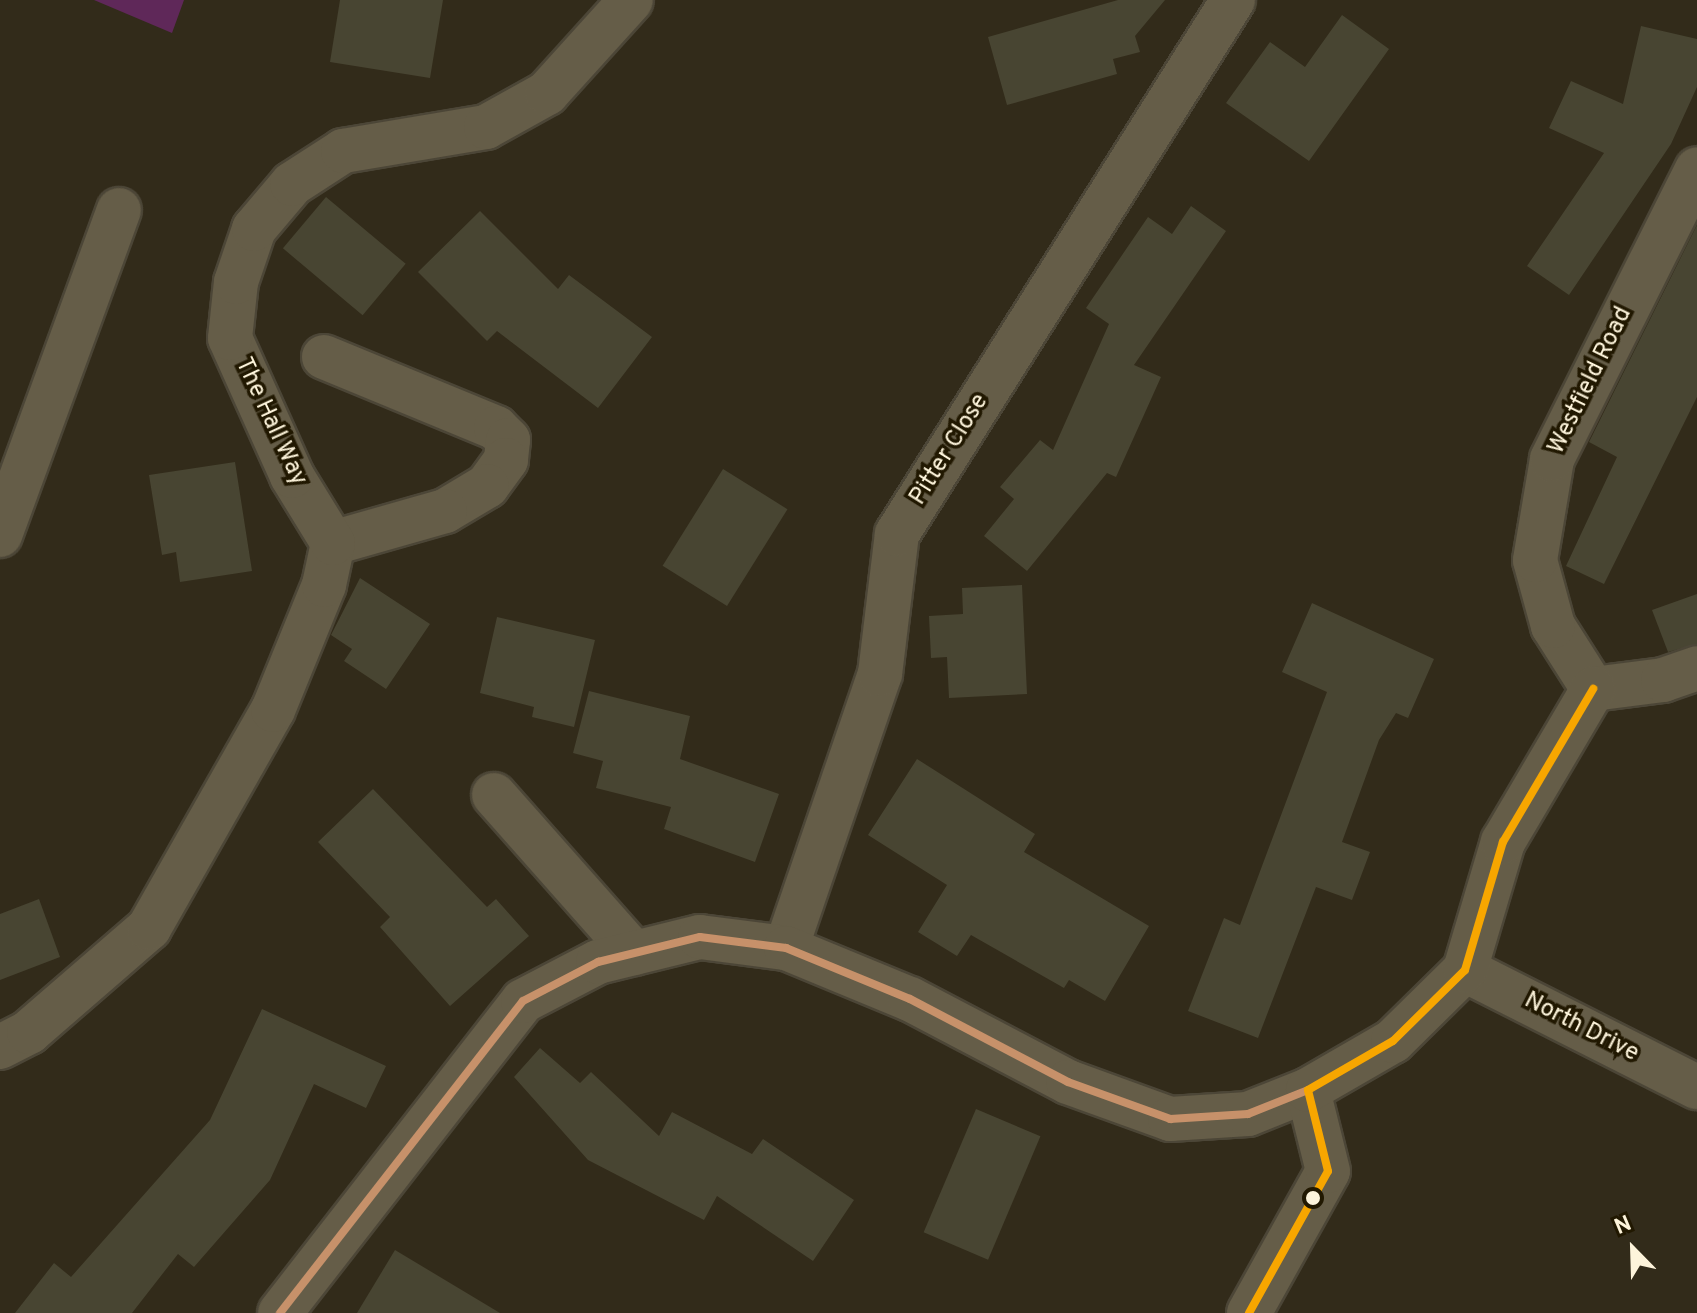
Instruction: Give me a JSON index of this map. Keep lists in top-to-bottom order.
{
  "streets": {
    "street": [
      "Westfield Road",
      "The Hall Way",
      "Pitter Close",
      "North Drive"
    ]
  },
  "north": "top left"
}
